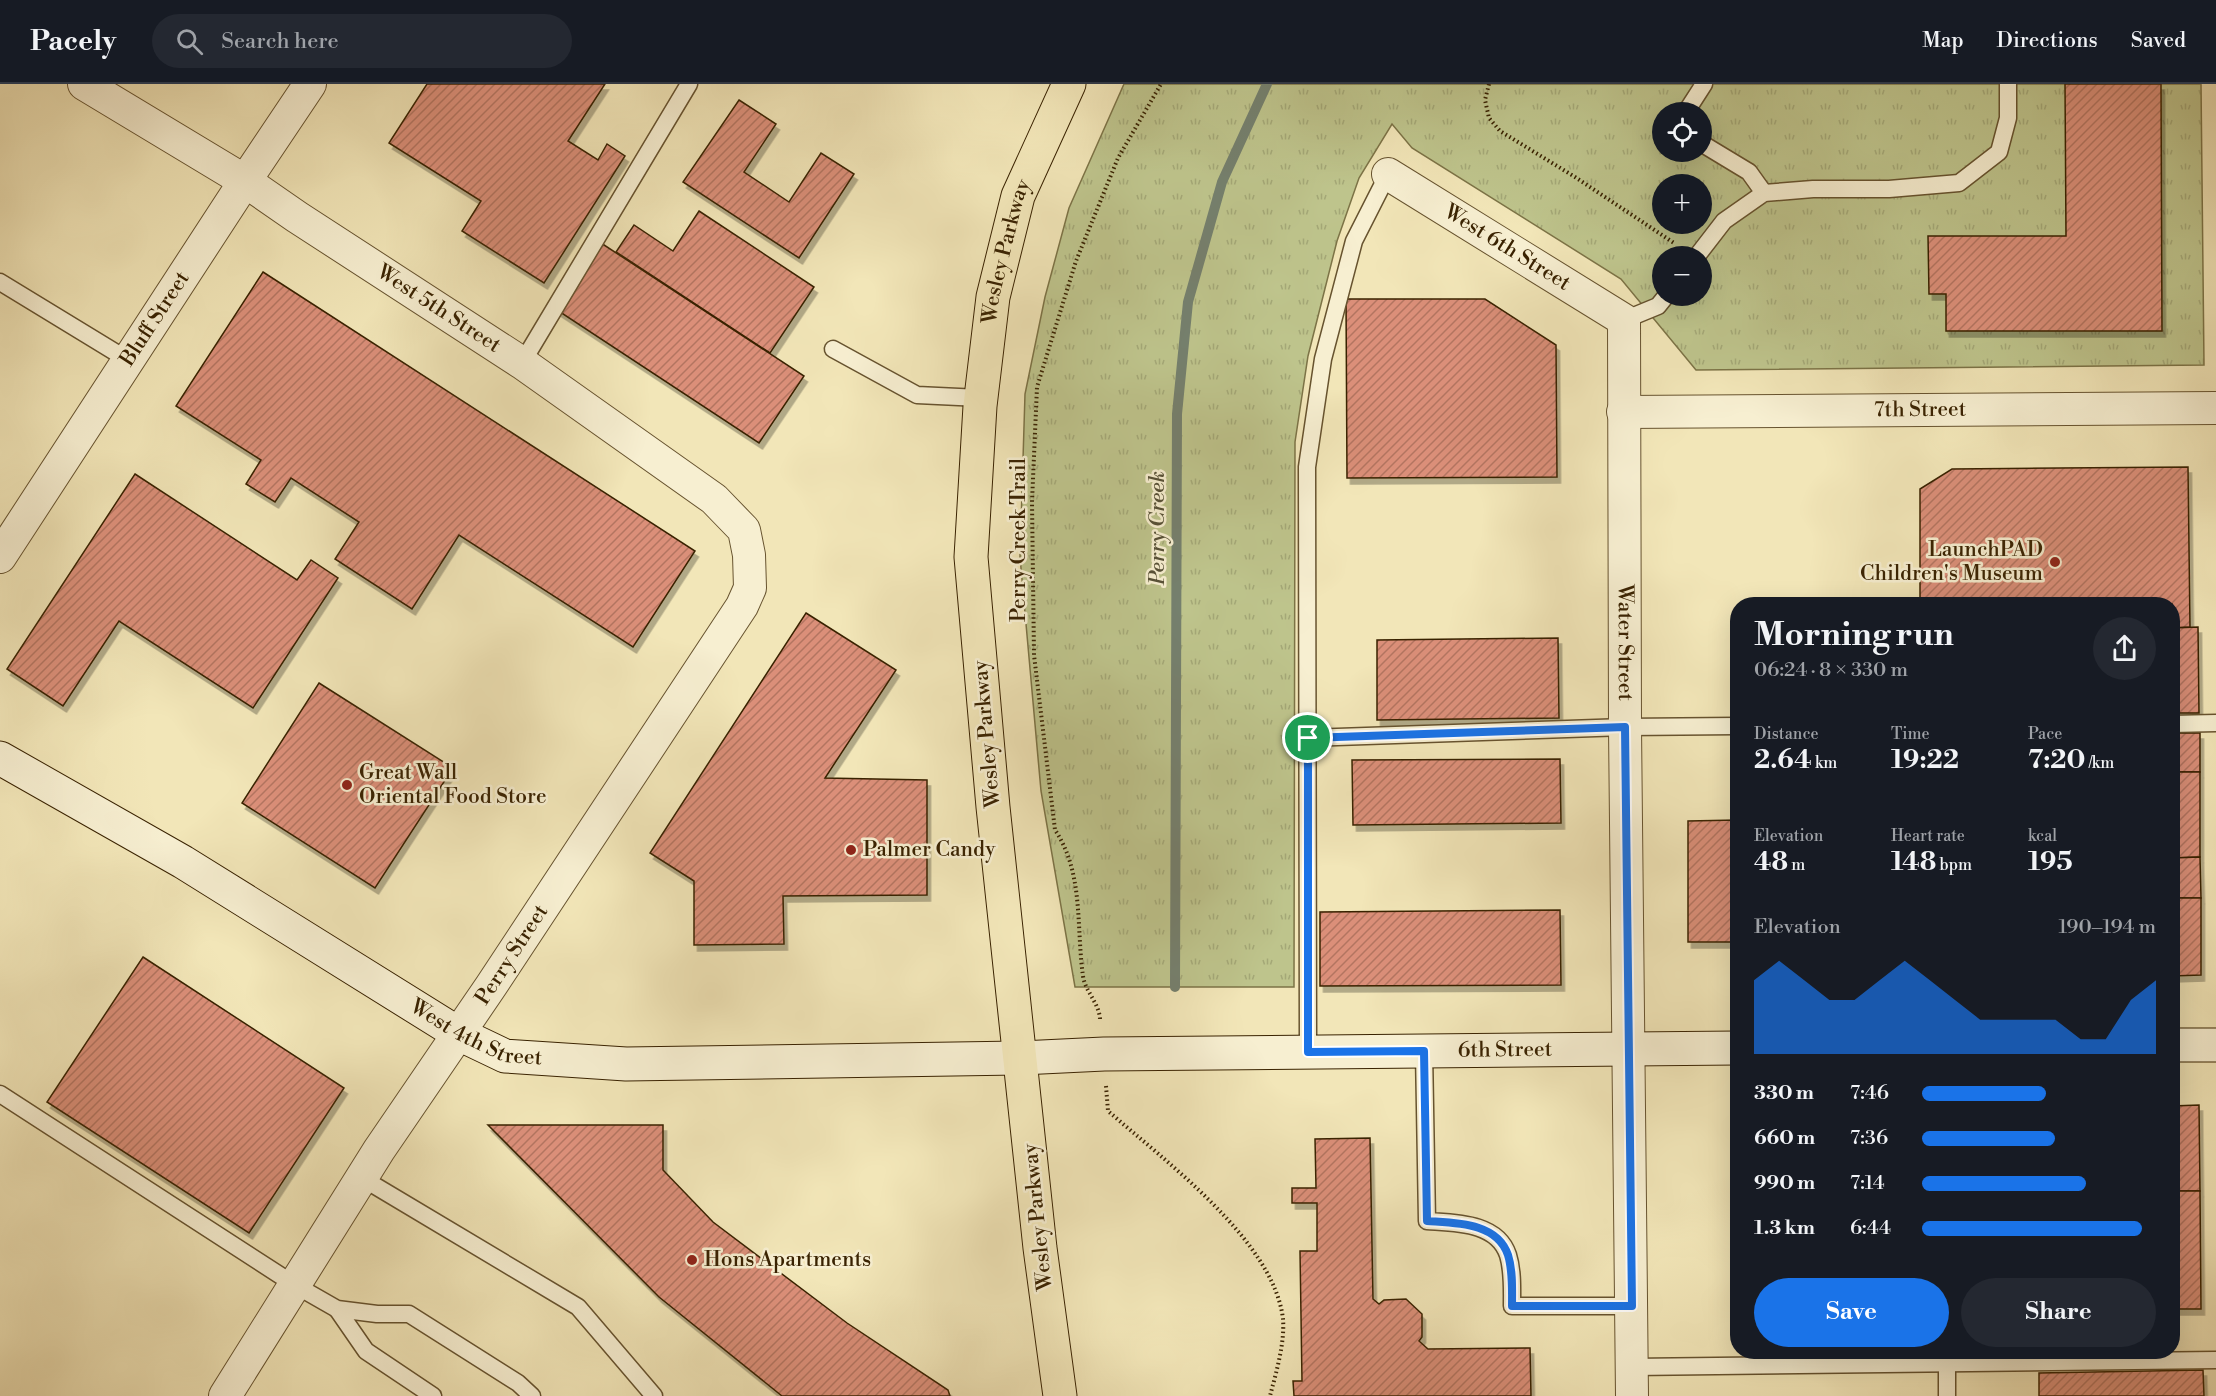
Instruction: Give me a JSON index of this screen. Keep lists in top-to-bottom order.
{
  "streets": {
    "main road": ["Wesley Parkway", "West 4th Street", "6th Street"],
    "street": [
      "West 6th Street",
      "West 5th Street",
      "Bluff Street",
      "7th Street",
      "Water Street",
      "Perry Street"
    ],
    "path": ["Perry Creek Trail"]
  },
  "crossings": [
    ["West 6th Street", "Water Street"],
    ["Wesley Parkway", "West 4th Street"],
    ["Wesley Parkway", "6th Street"],
    ["West 5th Street", "Bluff Street"],
    ["West 5th Street", "Perry Street"],
    ["7th Street", "Water Street"],
    ["Water Street", "6th Street"],
    ["Perry Street", "West 4th Street"],
    ["West 4th Street", "6th Street"]
  ],
  "water": ["Perry Creek"],
  "places": [
    "LaunchPAD Children's Museum",
    "Great Wall Oriental Food Store",
    "Palmer Candy",
    "Hons Apartments"
  ],
  "page": {
    "header": "Pacely",
    "search": "Search here",
    "nav": ["Map", "Directions", "Saved"],
    "map_buttons": ["+", "−"],
    "heading": ["Morning run", "06:24 · 8 × 330 m"],
    "stats": [
      ["Distance", "2.64 km"],
      ["Time", "19:22"],
      ["Pace", "7:20 /km"],
      ["Elevation", "48 m"],
      ["Heart rate", "148 bpm"],
      ["kcal", "195"]
    ],
    "chart": ["Elevation", "190–194 m"],
    "list": [
      {
        "name": "330 m",
        "note": "7:46"
      },
      {
        "name": "660 m",
        "note": "7:36"
      },
      {
        "name": "990 m",
        "note": "7:14"
      },
      {
        "name": "1.3 km",
        "note": "6:44"
      }
    ],
    "buttons": ["Save", "Share"]
  }
}
